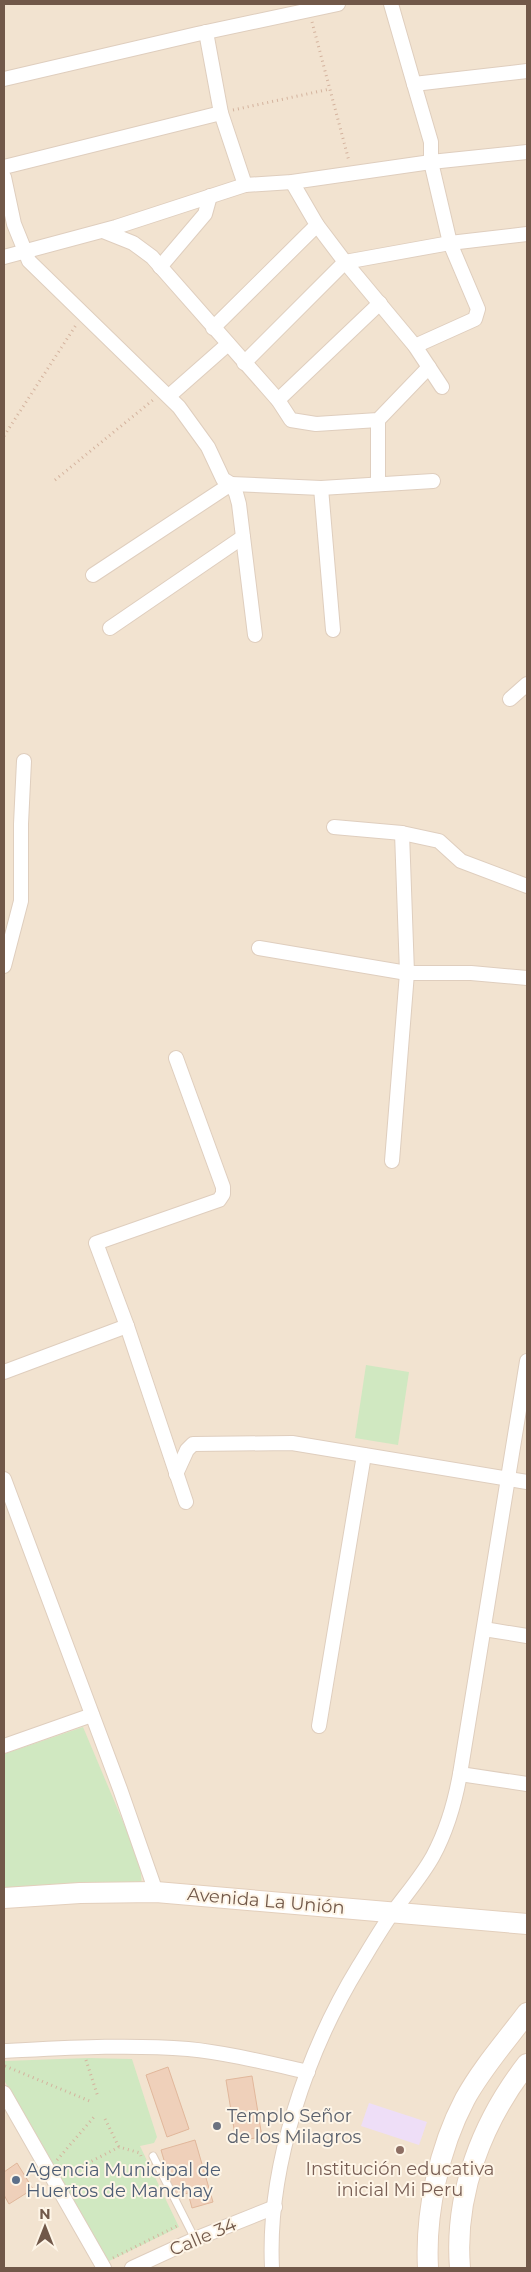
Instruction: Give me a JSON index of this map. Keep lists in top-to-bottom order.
{
  "streets": {
    "main road": ["Avenida La Unión"],
    "street": ["Calle 34"]
  },
  "places": ["Templo Señor de los Milagros", "Institución educativa inicial Mi Peru", "Agencia Municipal de Huertos de Manchay"],
  "north": "top"
}
